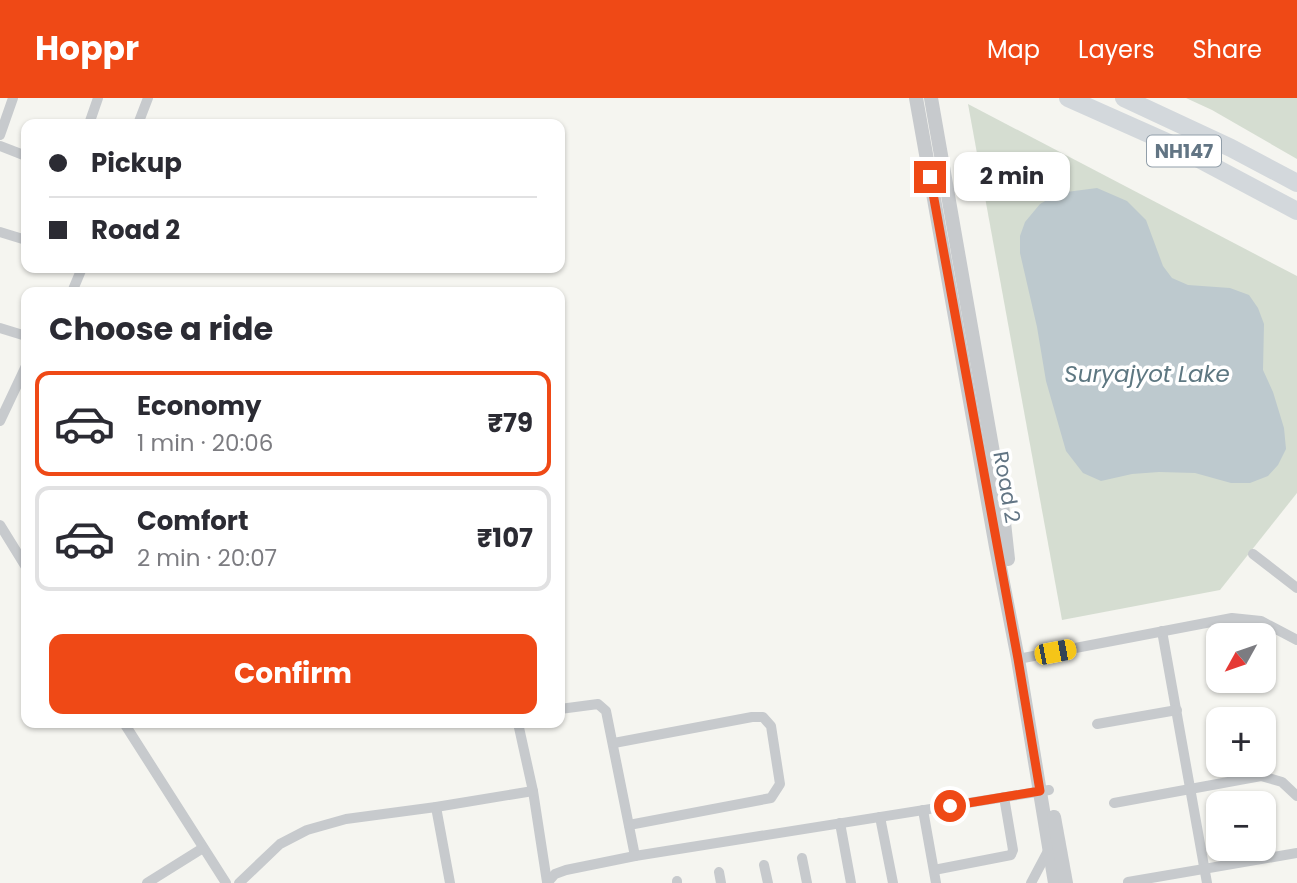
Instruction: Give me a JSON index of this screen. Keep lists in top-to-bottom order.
{
  "streets": {
    "highway": ["NH147"],
    "street": ["Road 2"]
  },
  "water": ["Suryajyot Lake"],
  "north": "bottom left",
  "page": {
    "header": "Hoppr",
    "nav": ["Map", "Layers", "Share"],
    "banner": ["Pickup", "Road 2"],
    "bubble": "2 min",
    "heading": "Choose a ride",
    "list": [
      {
        "name": "Economy",
        "note": "1 min · 20:06",
        "value": "₹79"
      },
      {
        "name": "Comfort",
        "note": "2 min · 20:07",
        "value": "₹107"
      }
    ],
    "buttons": "Confirm",
    "map_buttons": ["+", "−"]
  }
}
